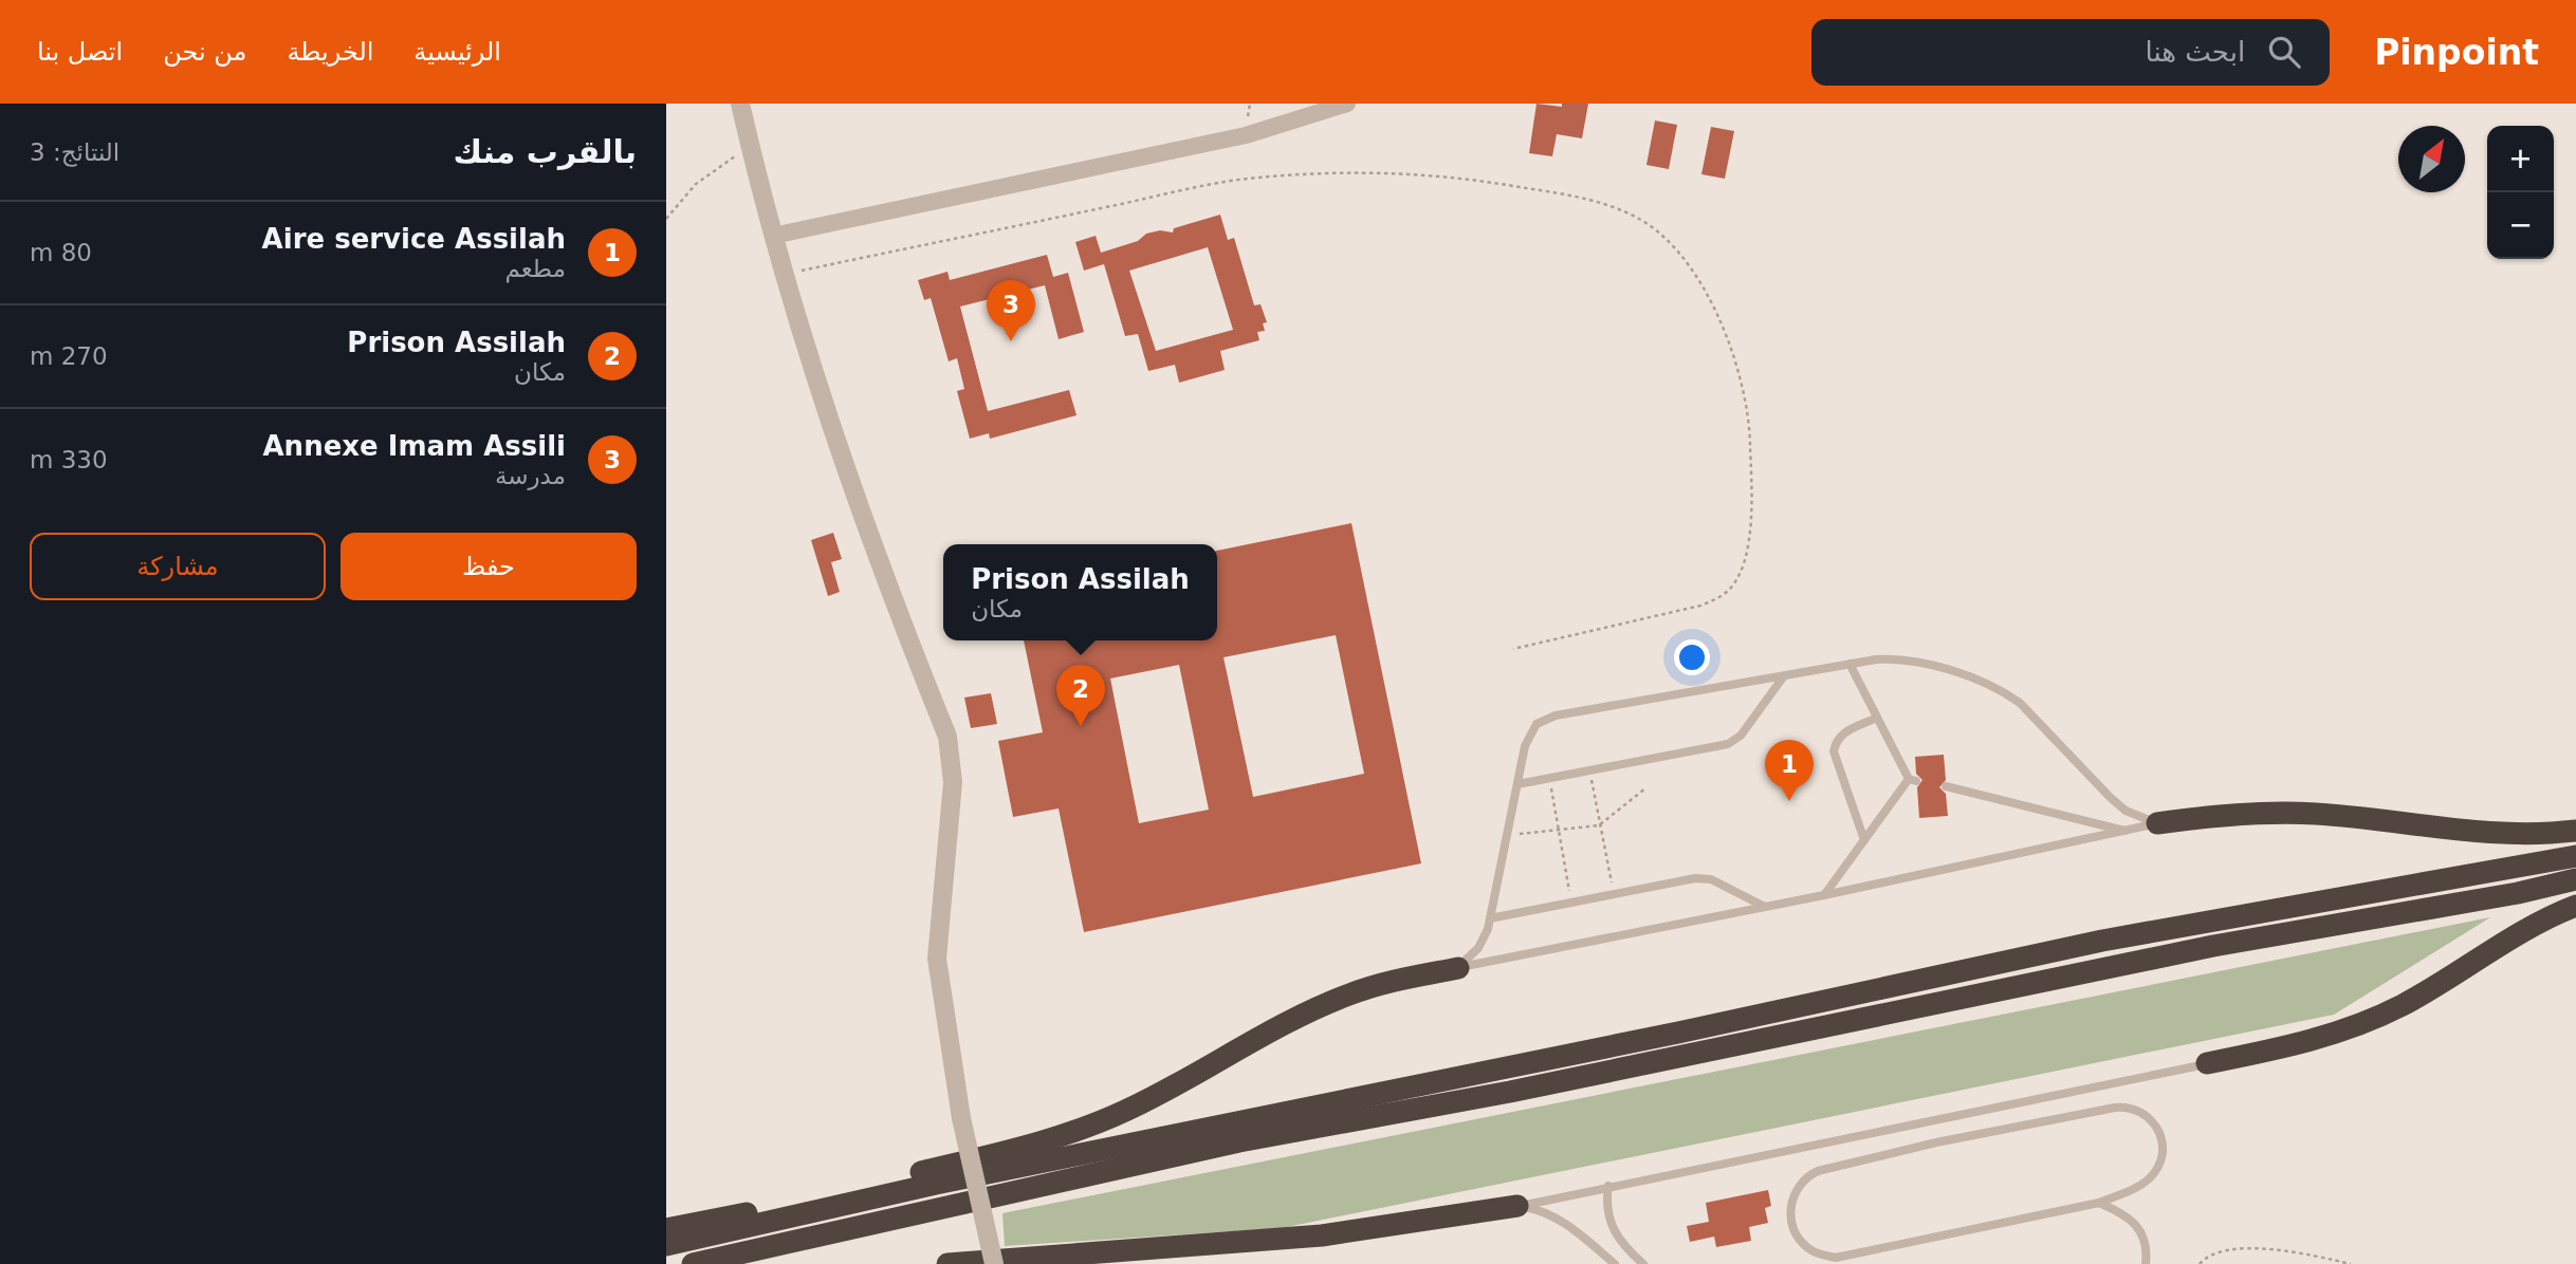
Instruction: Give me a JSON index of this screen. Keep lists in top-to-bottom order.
{
  "north": "top right",
  "page": {
    "header": "Pinpoint",
    "search": "ابحث هنا",
    "nav": [
      "الرئيسية",
      "الخريطة",
      "من نحن",
      "اتصل بنا"
    ],
    "heading": ["بالقرب منك", "النتائج: 3"],
    "map_buttons": ["+", "−"],
    "list": [
      {
        "mark": "1",
        "name": "Aire service Assilah",
        "note": "مطعم",
        "value": "80 m"
      },
      {
        "mark": "2",
        "name": "Prison Assilah",
        "note": "مكان",
        "value": "270 m"
      },
      {
        "mark": "3",
        "name": "Annexe Imam Assili",
        "note": "مدرسة",
        "value": "330 m"
      }
    ],
    "pins": ["3", "2", "1"],
    "buttons": ["حفظ", "مشاركة"],
    "popup": ["Prison Assilah", "مكان"]
  }
}
